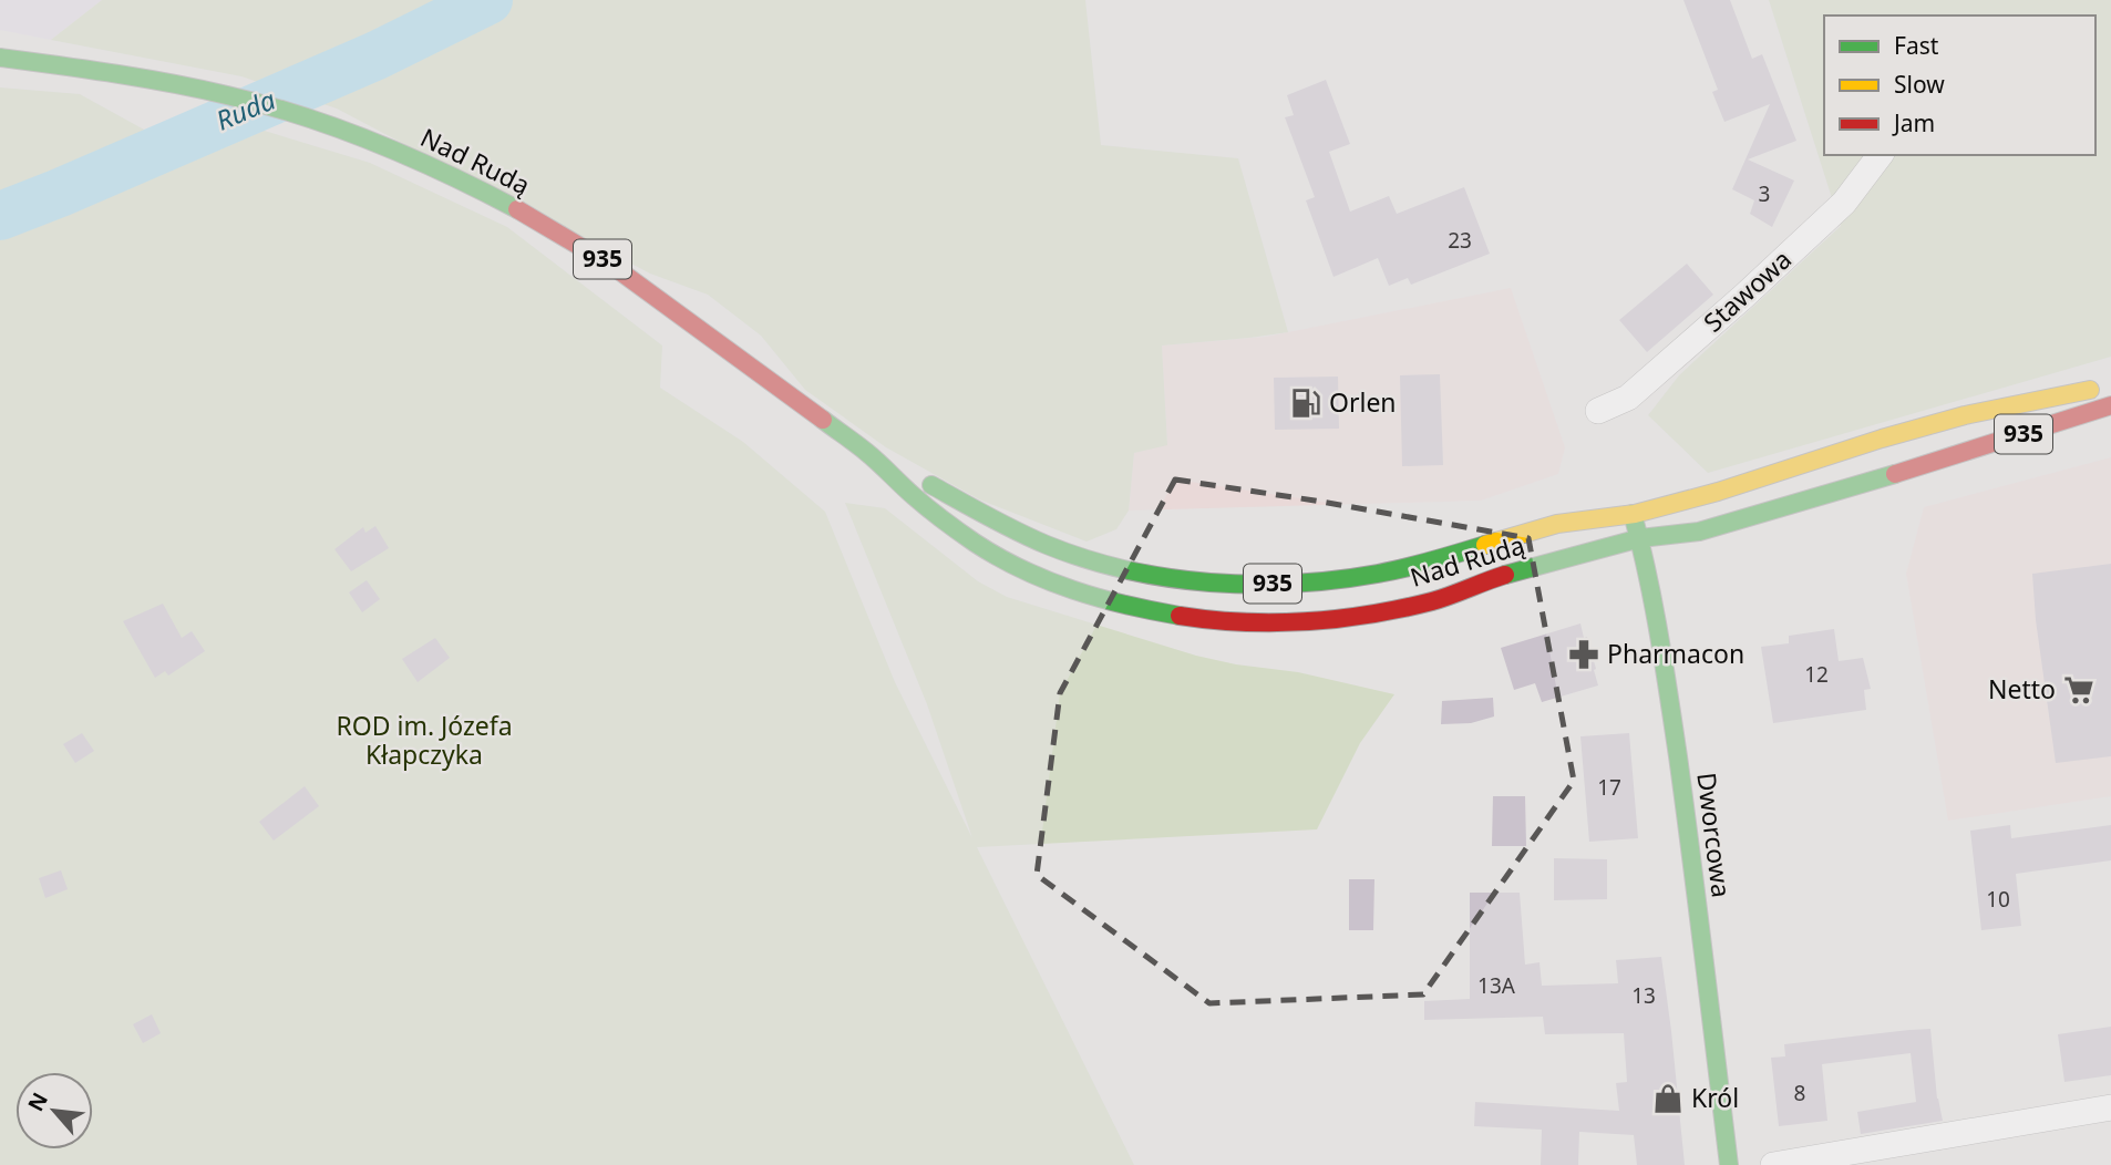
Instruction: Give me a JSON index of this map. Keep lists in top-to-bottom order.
{
  "streets": {
    "main road": ["Nad Rudą", "935", "Dworcowa"],
    "street": ["Stawowa"]
  },
  "crossings": [
    ["Nad Rudą", "Dworcowa"]
  ],
  "water": ["Ruda"],
  "parks": ["ROD im. Józefa Kłapczyka"],
  "places": {
    "fuel station": ["Orlen"],
    "pharmacy": ["Pharmacon"],
    "supermarket": ["Netto"],
    "shop": ["Król"]
  },
  "house_numbers": [
    "3",
    "23",
    "12",
    "17",
    "10",
    "13A",
    "13",
    "8"
  ],
  "legend": ["Fast", "Slow", "Jam"],
  "north": "top left"
}
